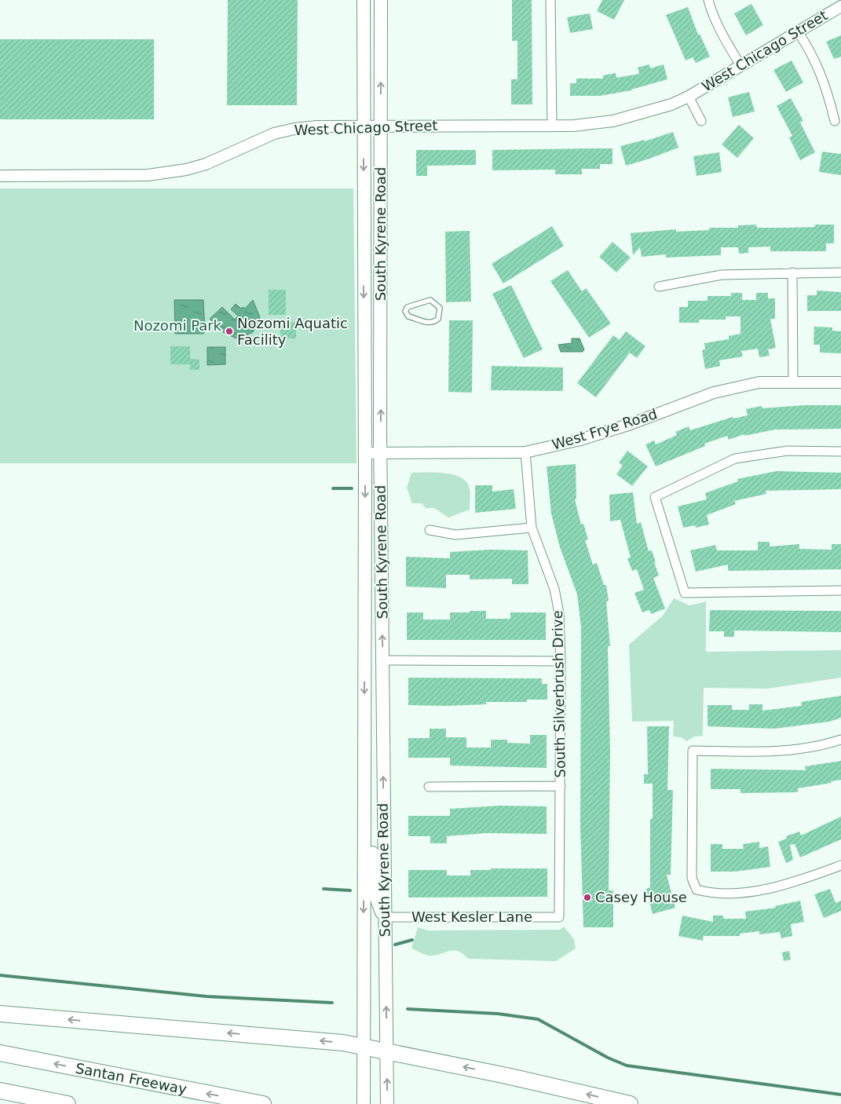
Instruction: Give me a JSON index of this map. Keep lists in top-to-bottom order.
{
  "streets": {
    "highway": ["Santan Freeway"],
    "main road": ["South Kyrene Road"],
    "street": [
      "West Chicago Street",
      "West Frye Road",
      "South Silverbrush Drive",
      "West Kesler Lane"
    ]
  },
  "crossings": [
    ["West Chicago Street", "South Kyrene Road"],
    ["South Kyrene Road", "West Frye Road"],
    ["South Kyrene Road", "West Kesler Lane"],
    ["West Frye Road", "South Silverbrush Drive"],
    ["South Silverbrush Drive", "West Kesler Lane"]
  ],
  "parks": ["Nozomi Park"],
  "places": ["Nozomi Aquatic Facility", "Casey House"]
}
